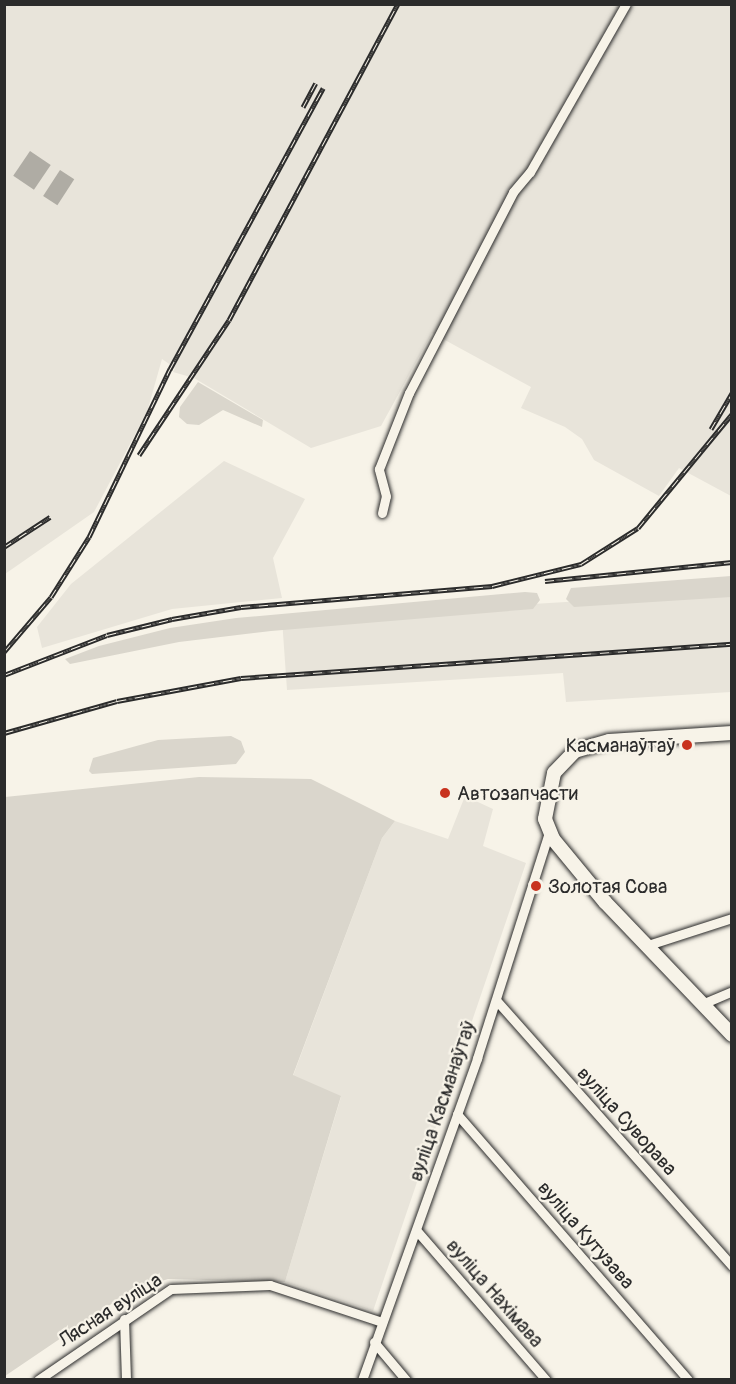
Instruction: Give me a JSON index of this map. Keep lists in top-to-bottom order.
{
  "streets": {
    "street": [
      "вуліца Касманаўтаў",
      "вуліца Суворава",
      "вуліца Кутузава",
      "вуліца Нахімава",
      "Лясная вуліца"
    ]
  },
  "crossings": [
    ["вуліца Касманаўтаў", "вуліца Суворава"],
    ["вуліца Касманаўтаў", "вуліца Кутузава"],
    ["вуліца Касманаўтаў", "вуліца Нахімава"],
    ["вуліца Касманаўтаў", "Лясная вуліца"]
  ],
  "places": ["Касманаўтаў", "Автозапчасти", "Золотая Сова"]
}
